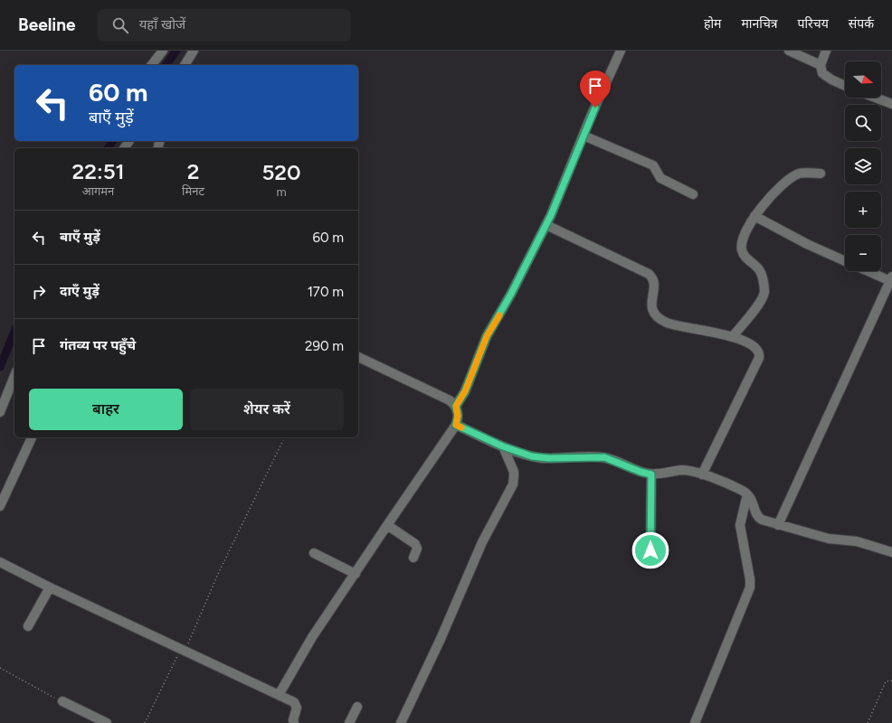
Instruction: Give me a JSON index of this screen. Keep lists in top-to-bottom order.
{
  "north": "right",
  "page": {
    "header": "Beeline",
    "search": "यहाँ खोजें",
    "nav": [
      "होम",
      "मानचित्र",
      "परिचय",
      "संपर्क"
    ],
    "map_buttons": ["+", "−"],
    "turn": ["60 m", "बाएँ मुड़ें"],
    "eta": [
      "22:51",
      "आगमन",
      "2",
      "मिनट",
      "520",
      "m"
    ],
    "list": [
      {
        "name": "बाएँ मुड़ें",
        "value": "60 m"
      },
      {
        "name": "दाएँ मुड़ें",
        "value": "170 m"
      },
      {
        "name": "गंतव्य पर पहुँचे",
        "value": "290 m"
      }
    ],
    "buttons": ["बाहर", "शेयर करें"]
  }
}
